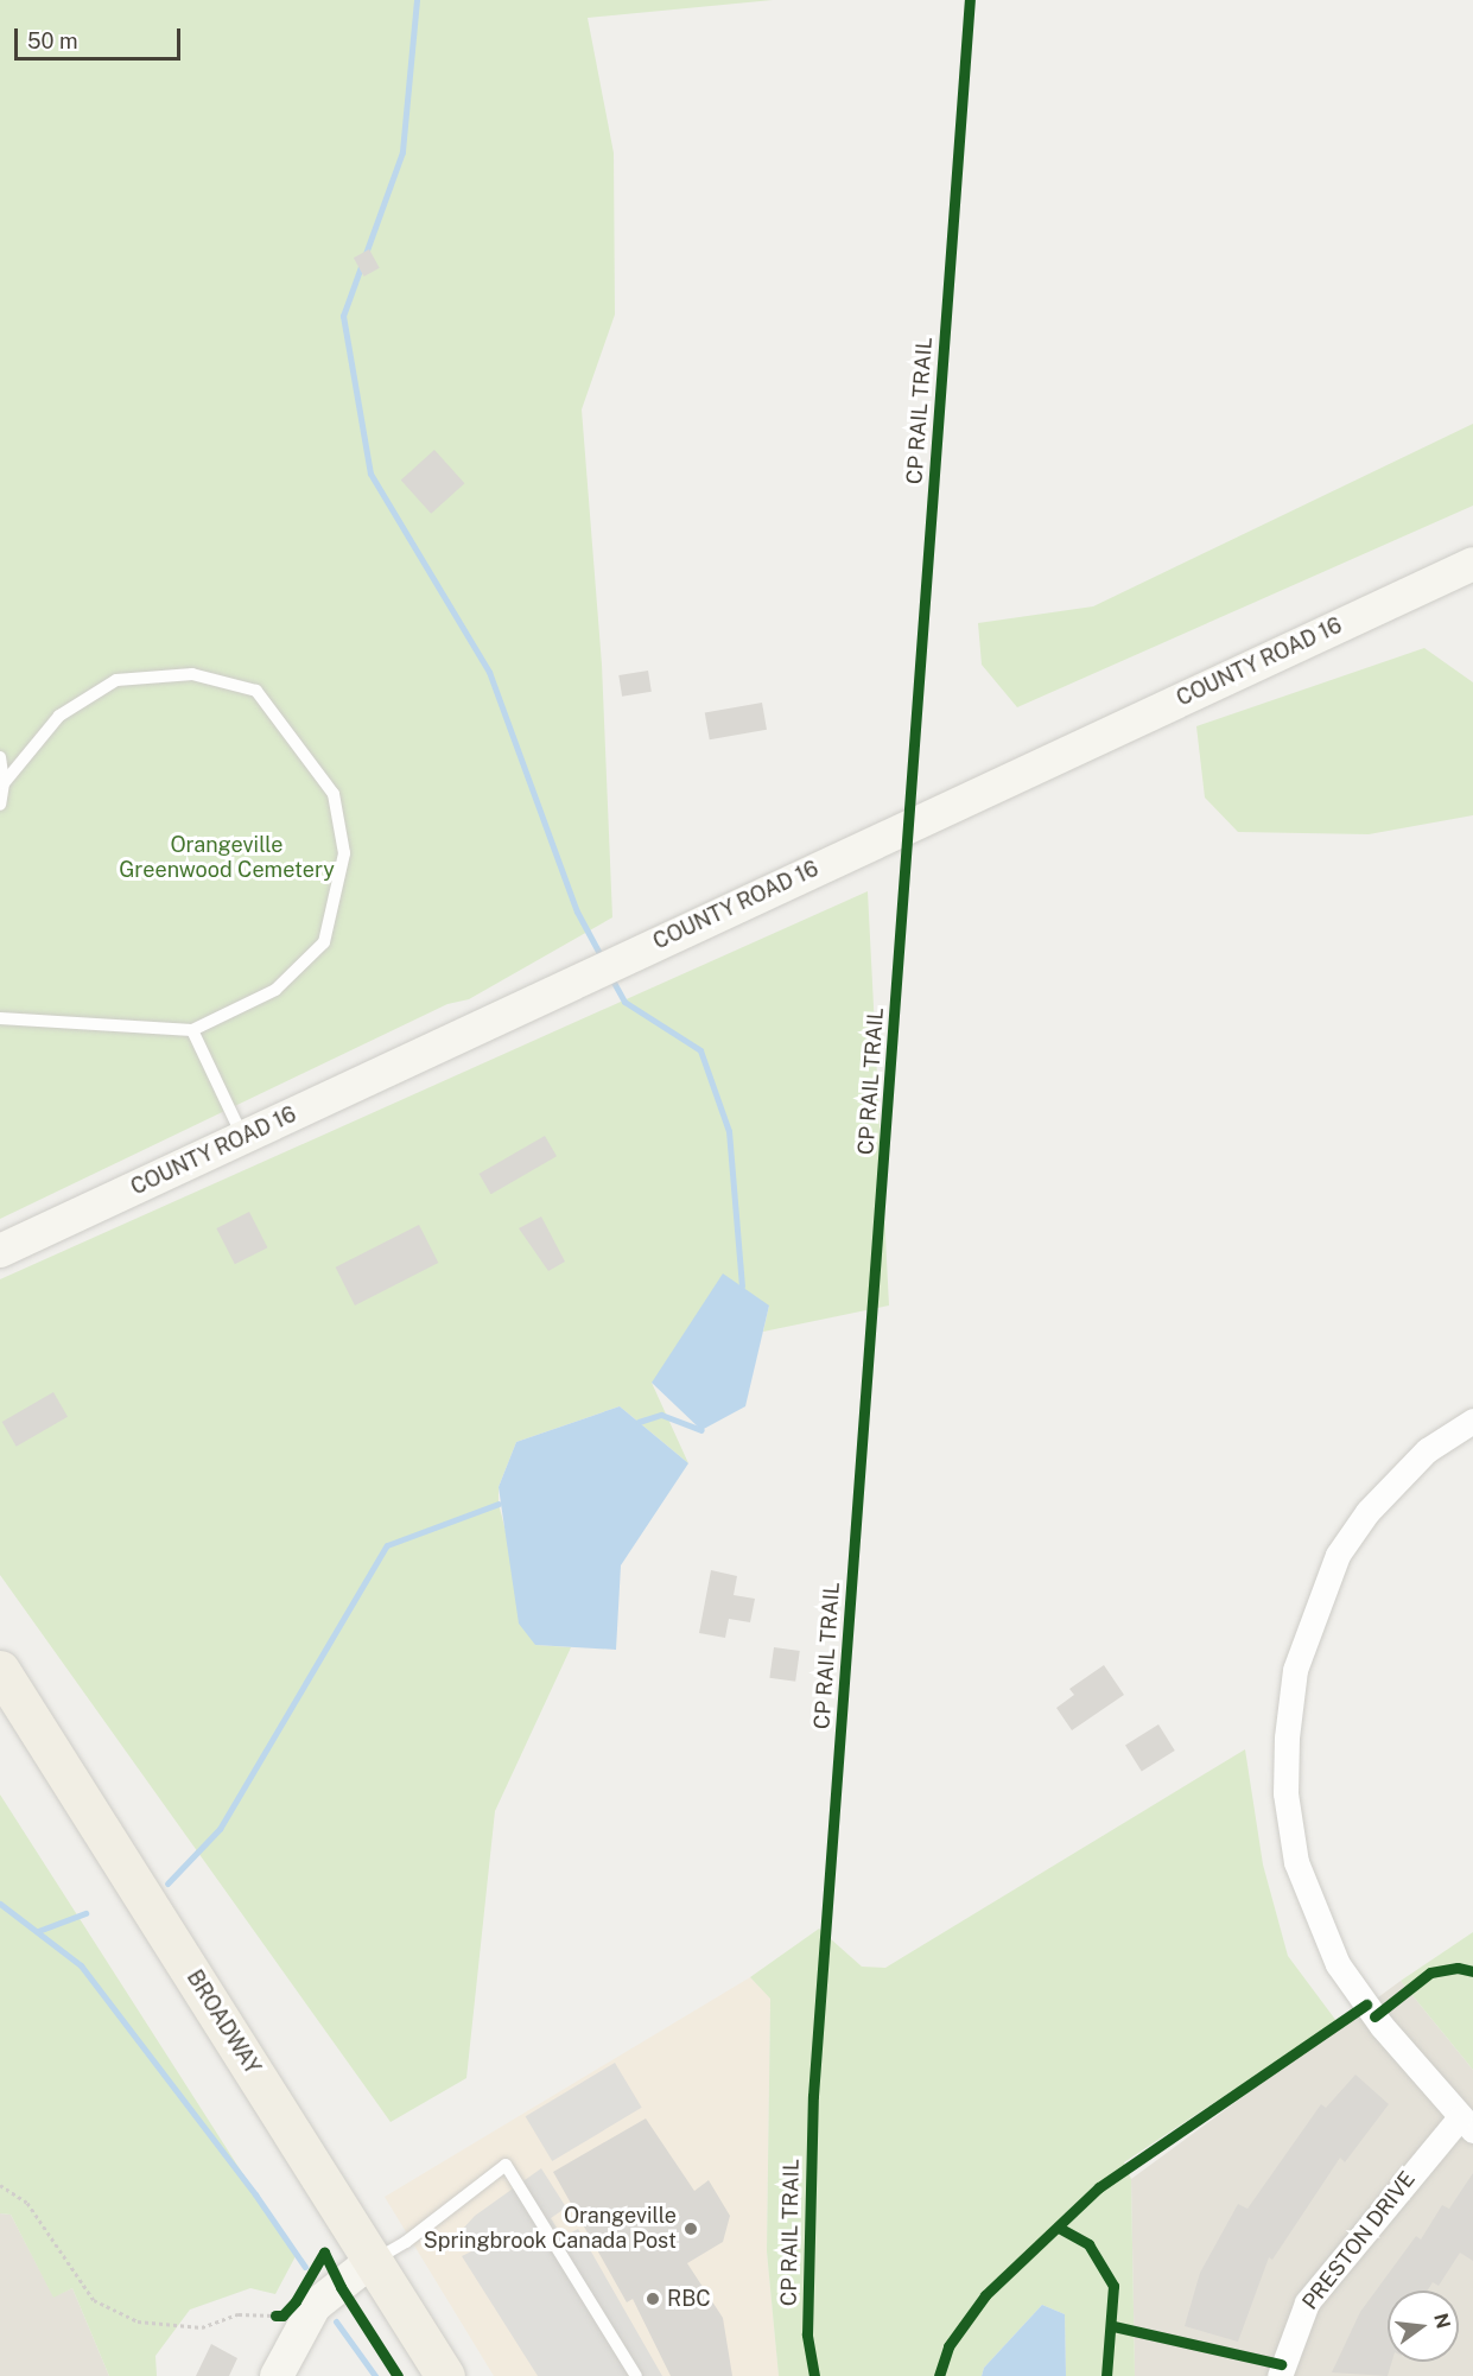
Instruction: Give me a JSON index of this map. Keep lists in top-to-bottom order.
{
  "streets": {
    "main road": ["COUNTY ROAD 16", "BROADWAY"],
    "street": ["PRESTON DRIVE"],
    "cycle path": ["CP RAIL TRAIL"]
  },
  "parks": ["Orangeville Greenwood Cemetery"],
  "places": ["Orangeville Springbrook Canada Post", "RBC"],
  "scale_bar": "50 m",
  "north": "right"
}
